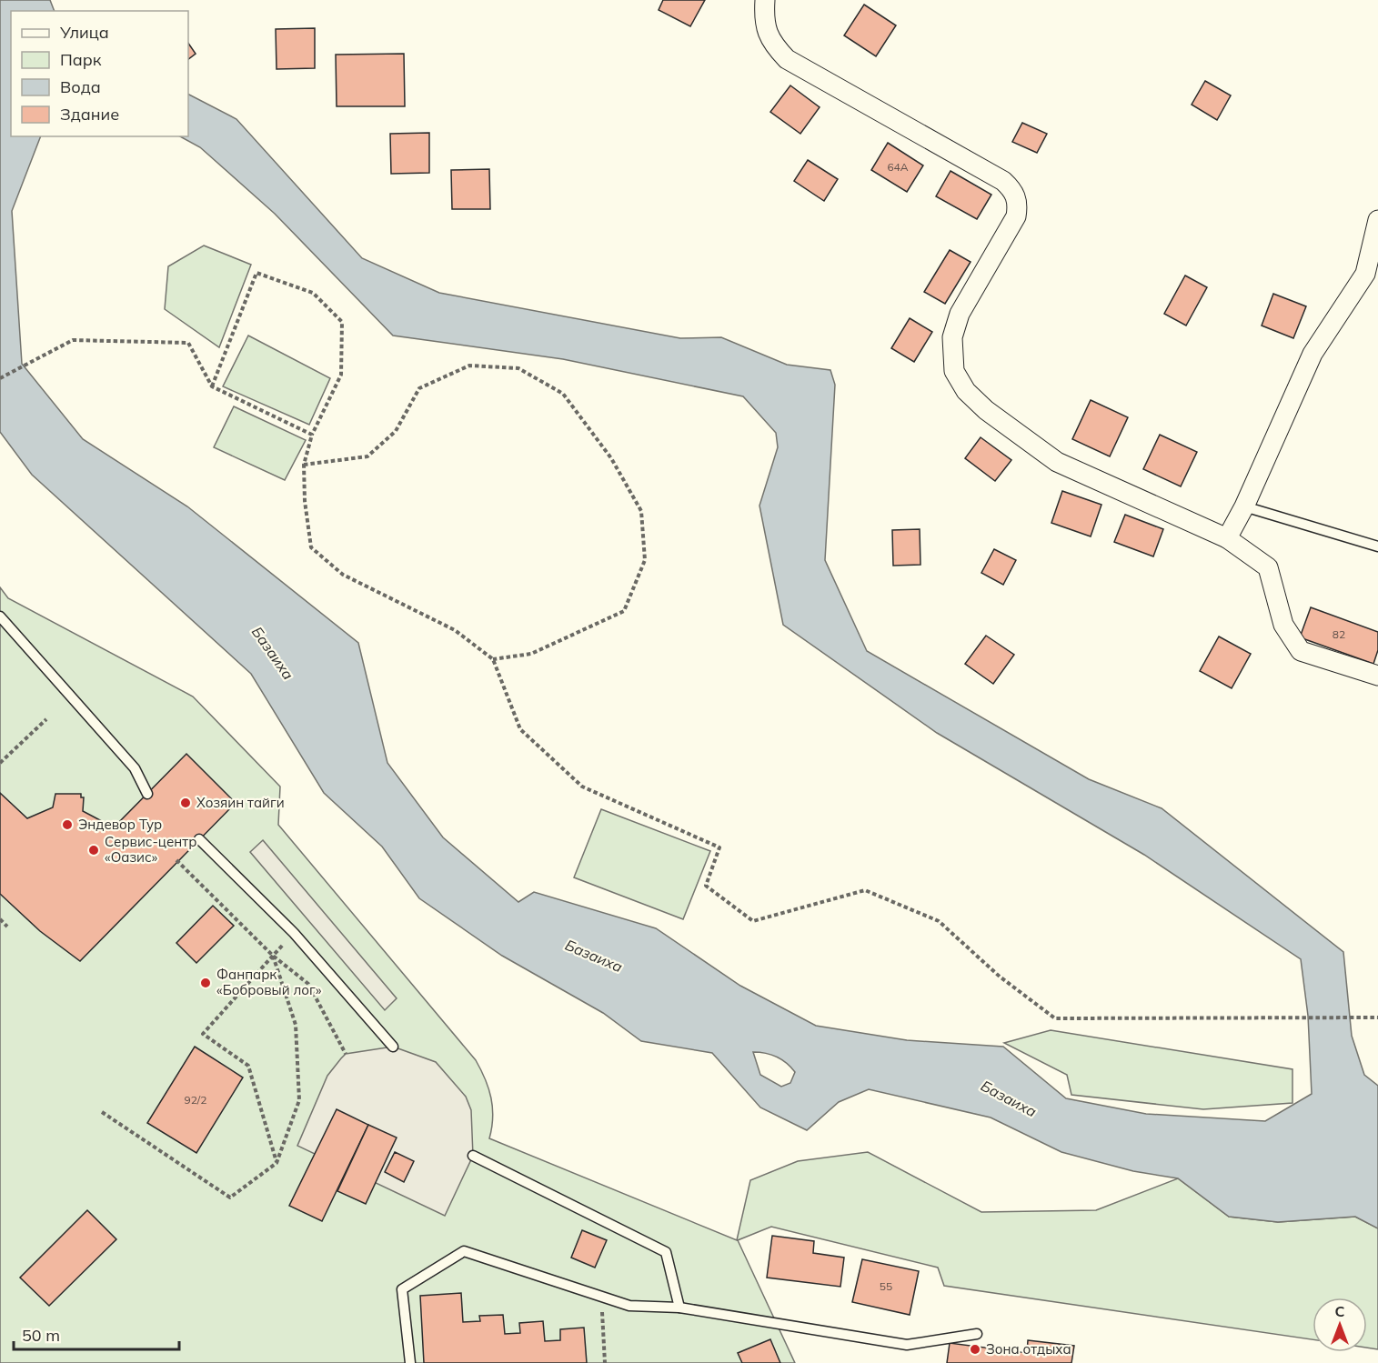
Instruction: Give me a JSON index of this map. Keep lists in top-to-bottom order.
{
  "water": ["Базаиха"],
  "places": [
    "Хозяин тайги",
    "Эндевор Тур",
    "Сервис-центр «Оазис»",
    "Фанпарк «Бобровый лог»",
    "Зона отдыха"
  ],
  "house_numbers": [
    "64А",
    "82",
    "92/2",
    "55"
  ],
  "legend": [
    "Улица",
    "Парк",
    "Вода",
    "Здание"
  ],
  "scale_bar": "50 m",
  "north": "top"
}
